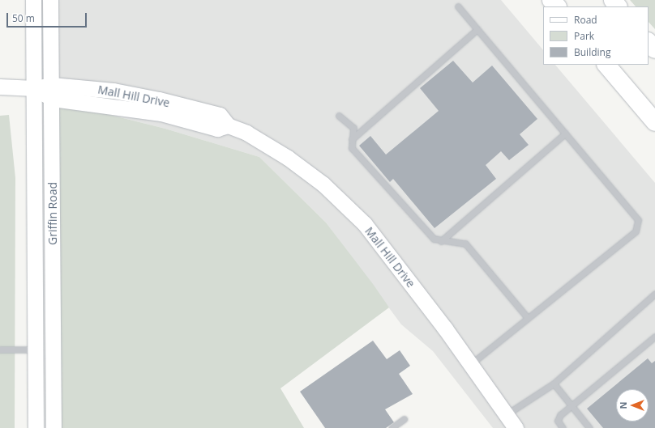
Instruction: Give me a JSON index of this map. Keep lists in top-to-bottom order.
{
  "streets": {
    "street": ["Mall Hill Drive", "Griffin Road"]
  },
  "crossings": [
    ["Mall Hill Drive", "Griffin Road"]
  ],
  "legend": ["Road", "Park", "Building"],
  "scale_bar": "50 m",
  "north": "left"
}
